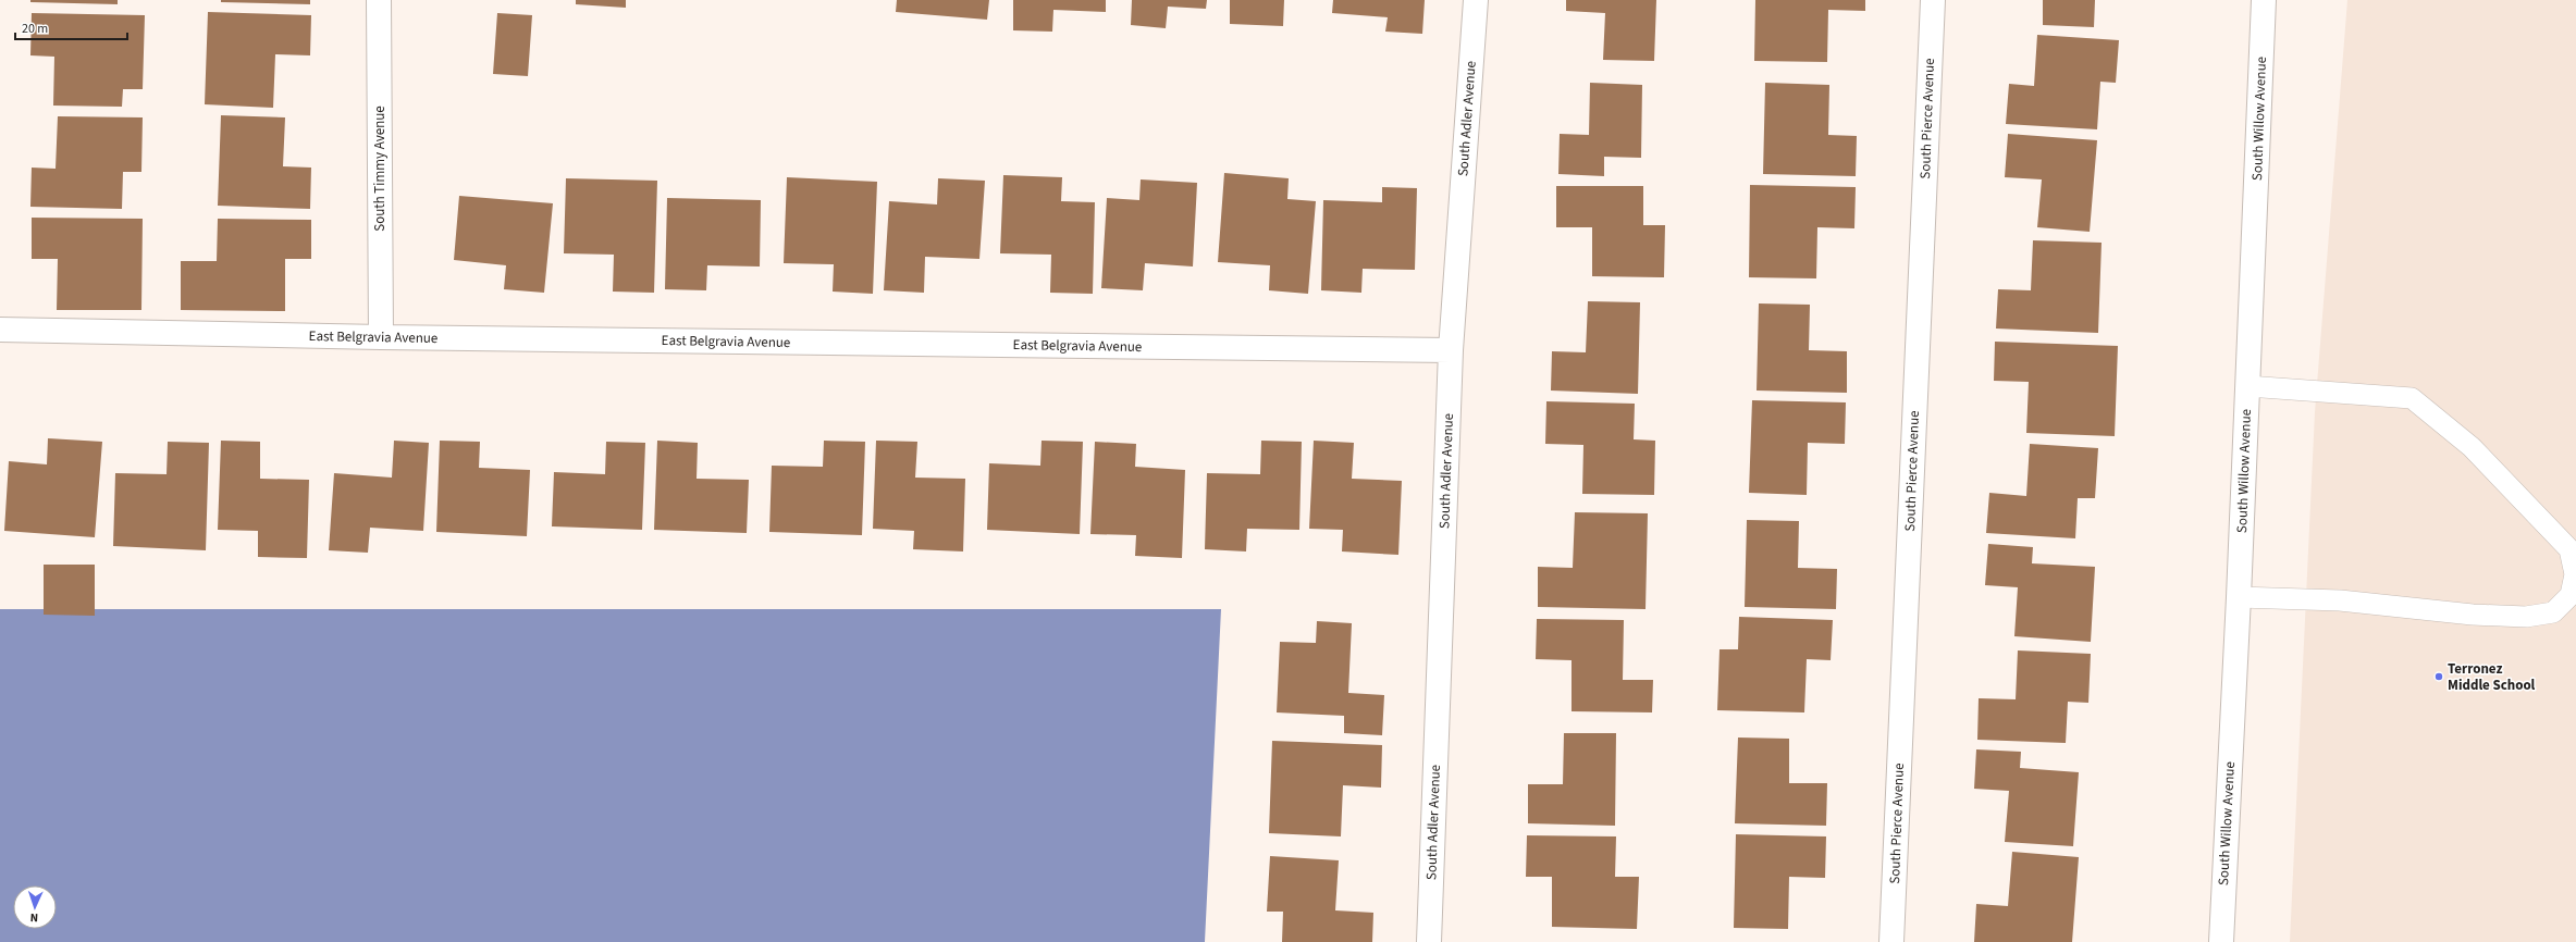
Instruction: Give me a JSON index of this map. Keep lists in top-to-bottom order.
{
  "streets": {
    "street": [
      "South Adler Avenue",
      "South Pierce Avenue",
      "South Willow Avenue",
      "South Timmy Avenue",
      "East Belgravia Avenue"
    ]
  },
  "crossings": [
    ["South Adler Avenue", "East Belgravia Avenue"],
    ["South Timmy Avenue", "East Belgravia Avenue"]
  ],
  "places": ["Terronez Middle School"],
  "scale_bar": "20 m",
  "north": "bottom"
}
